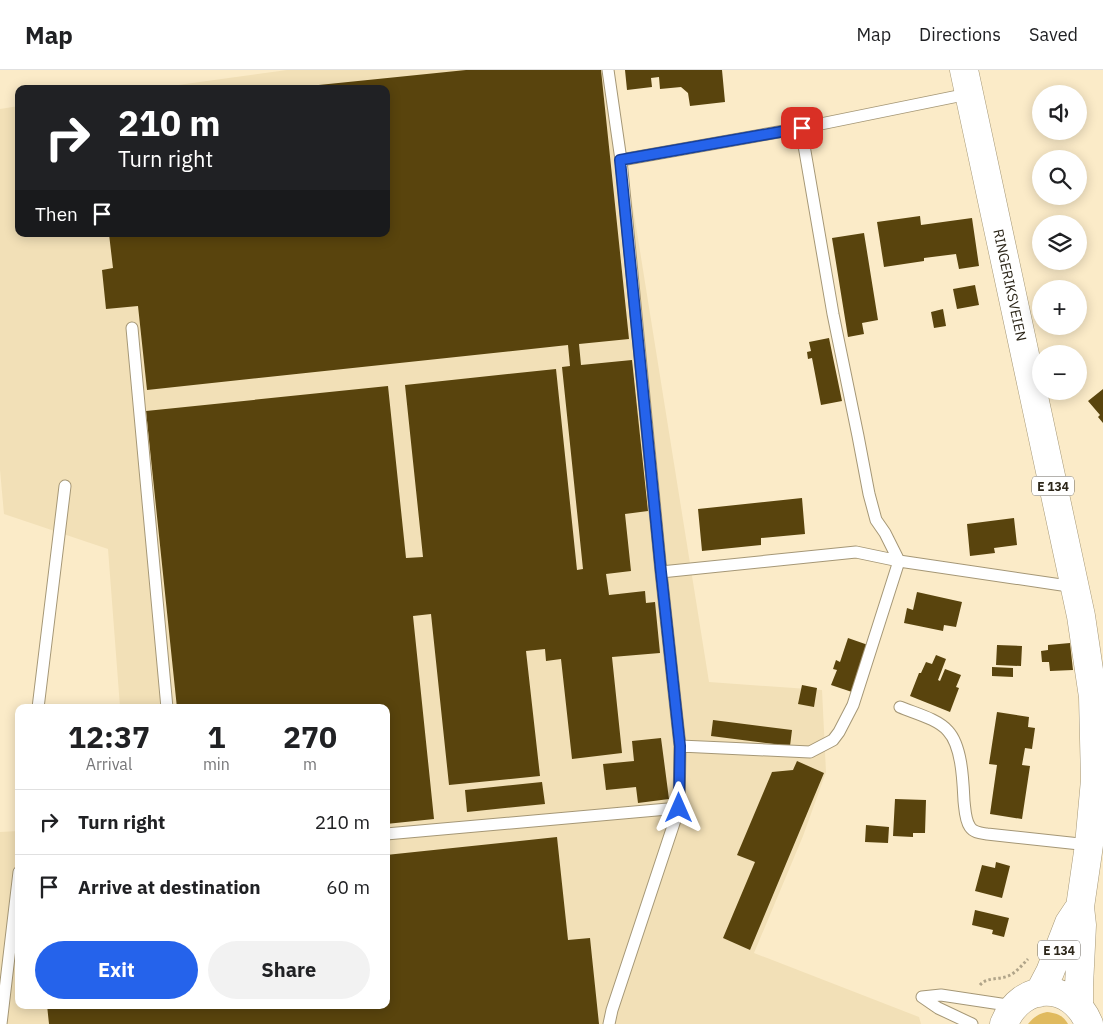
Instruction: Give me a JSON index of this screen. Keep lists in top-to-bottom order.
{
  "streets": {
    "highway": ["RINGERIKSVEIEN", "E 134"]
  },
  "crossings": [
    ["RINGERIKSVEIEN", "E 134"]
  ],
  "page": {
    "header": "Map",
    "nav": ["Map", "Directions", "Saved"],
    "map_buttons": ["+", "−"],
    "turn": ["210 m", "Turn right"],
    "then": "Then",
    "eta": [
      "12:37",
      "Arrival",
      "1",
      "min",
      "270",
      "m"
    ],
    "list": [
      {
        "name": "Turn right",
        "value": "210 m"
      },
      {
        "name": "Arrive at destination",
        "value": "60 m"
      }
    ],
    "buttons": ["Exit", "Share"]
  }
}
